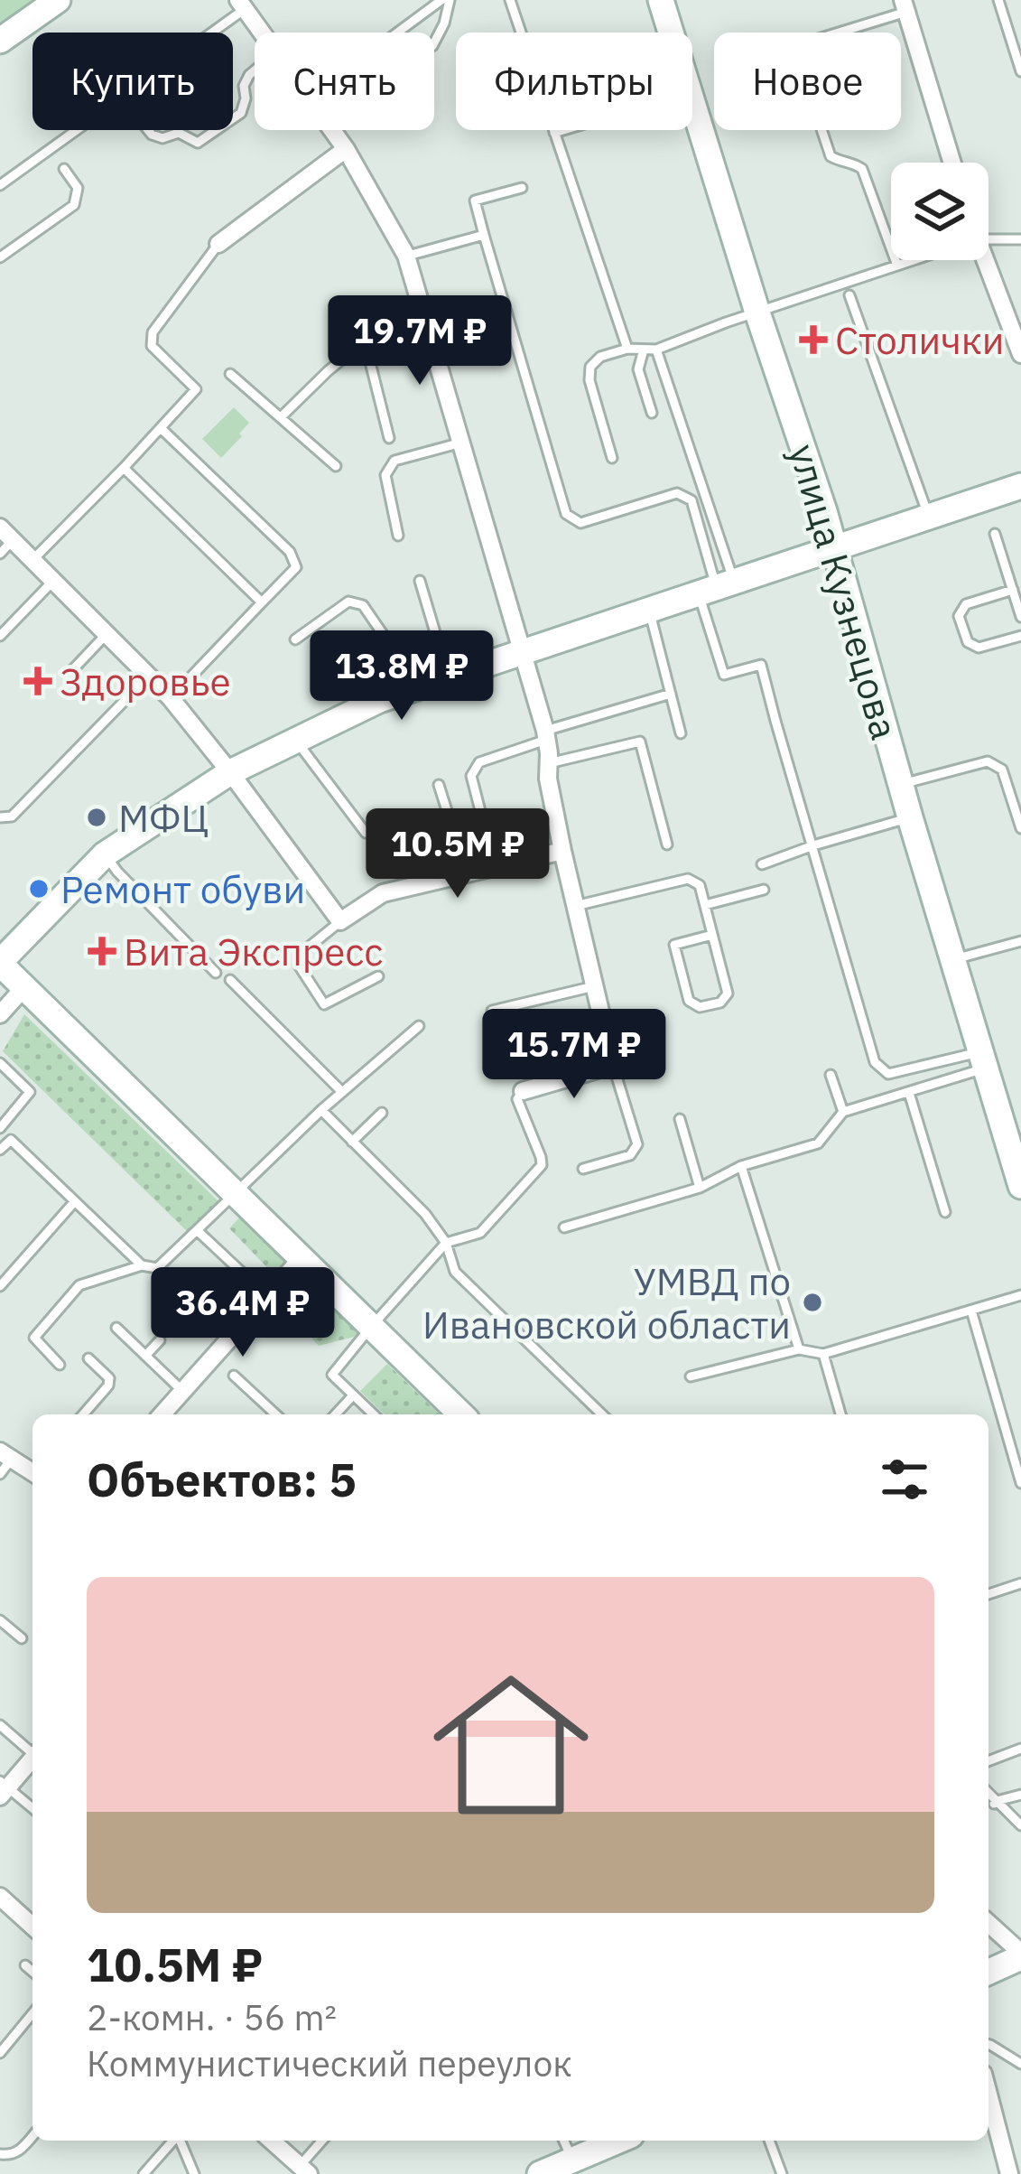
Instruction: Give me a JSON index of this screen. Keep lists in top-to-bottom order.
{
  "streets": {
    "street": ["улица Кузнецова"]
  },
  "places": {
    "health": ["Столички", "Здоровье", "Вита Экспресс"],
    "other": ["МФЦ", "Ремонт обуви", "УМВД по Ивановской области"]
  },
  "page": {
    "chip": [
      "Купить",
      "Снять",
      "Фильтры",
      "Новое"
    ],
    "price": [
      "19.7M ₽",
      "13.8M ₽",
      "10.5M ₽",
      "15.7M ₽",
      "36.4M ₽"
    ],
    "heading": "Объектов: 5",
    "list": [
      {
        "name": "10.5M ₽",
        "note": "2-комн. · 56 m² · Коммунистический переулок"
      }
    ]
  }
}
